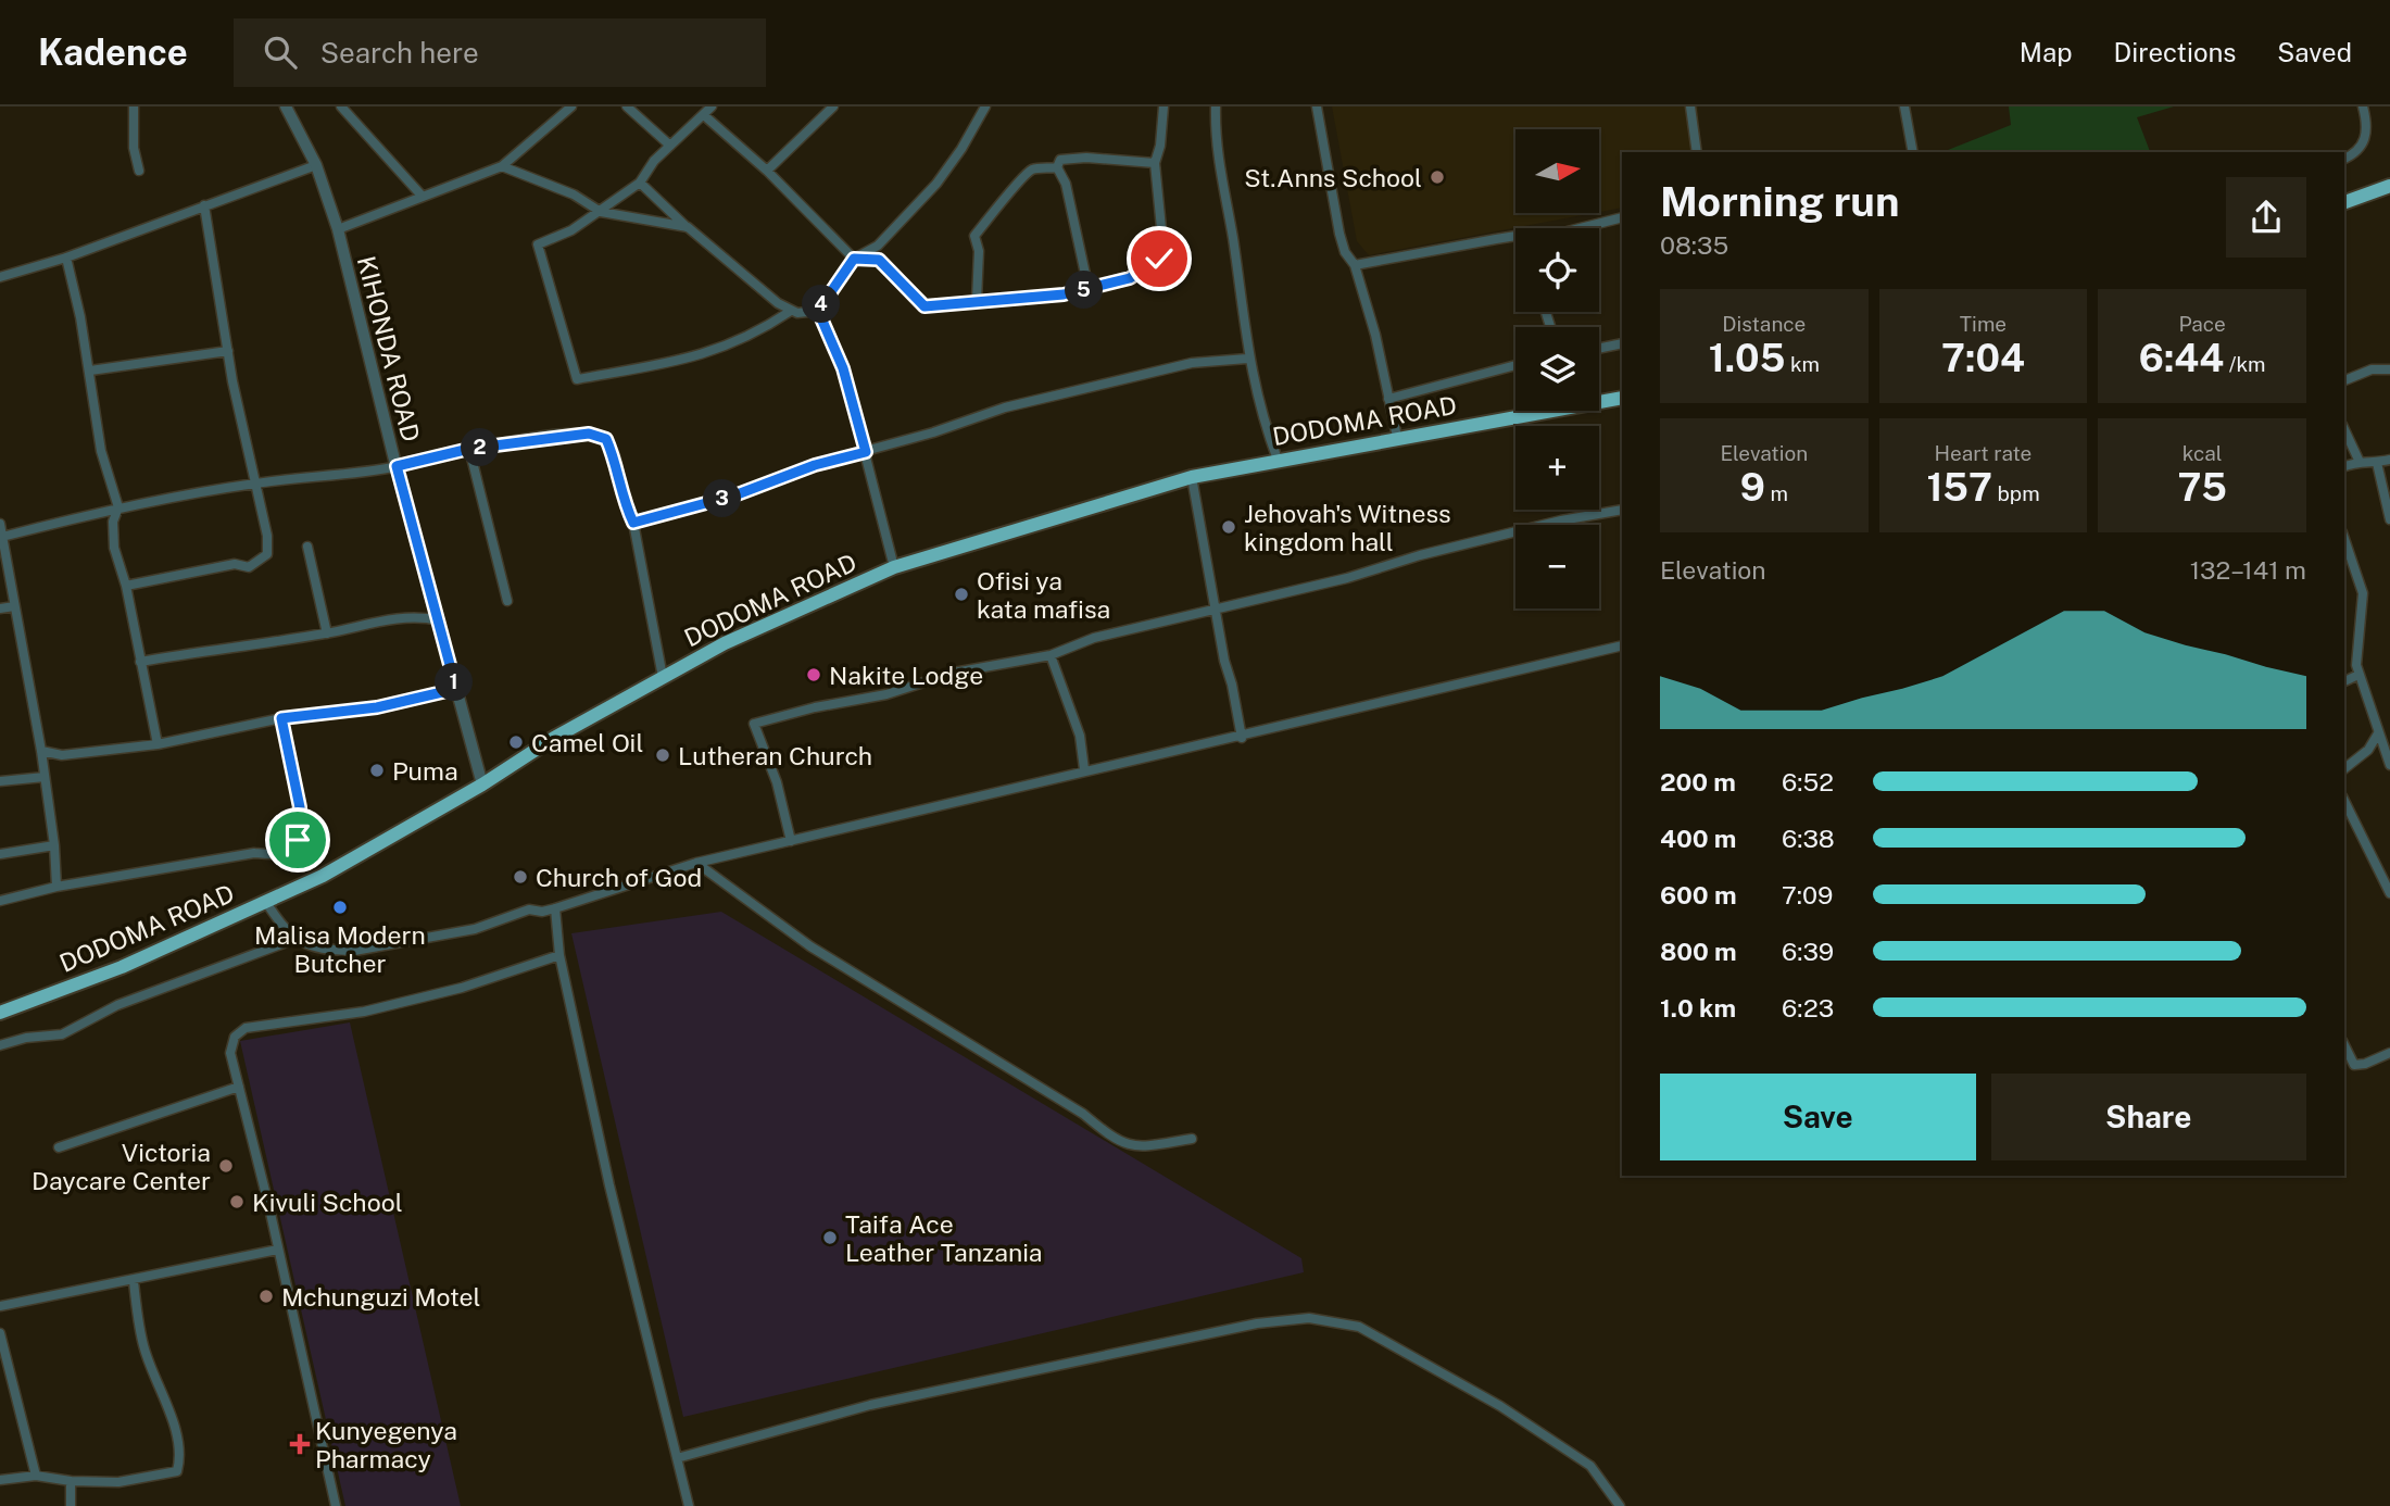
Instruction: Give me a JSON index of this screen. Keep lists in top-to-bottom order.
{
  "streets": {
    "highway": ["DODOMA ROAD"],
    "street": ["KIHONDA ROAD"]
  },
  "crossings": [
    ["KIHONDA ROAD", "DODOMA ROAD"]
  ],
  "places": {
    "other": [
      "St.Anns School",
      "Jehovah's Witness kingdom hall",
      "Ofisi ya kata mafisa",
      "Nakite Lodge",
      "Camel Oil",
      "Lutheran Church",
      "Puma",
      "Church of God",
      "Malisa Modern Butcher",
      "Victoria Daycare Center",
      "Kivuli School",
      "Taifa Ace Leather Tanzania",
      "Mchunguzi Motel"
    ],
    "health": ["Kunyegenya Pharmacy"]
  },
  "north": "right",
  "page": {
    "header": "Kadence",
    "search": "Search here",
    "nav": ["Map", "Directions", "Saved"],
    "map_buttons": ["+", "−"],
    "heading": ["Morning run", "08:35"],
    "pins": [
      "5",
      "4",
      "2",
      "3",
      "1"
    ],
    "stats": [
      ["Distance", "1.05 km"],
      ["Time", "7:04"],
      ["Pace", "6:44 /km"],
      ["Elevation", "9 m"],
      ["Heart rate", "157 bpm"],
      ["kcal", "75"]
    ],
    "chart": ["Elevation", "132–141 m"],
    "list": [
      {
        "name": "200 m",
        "note": "6:52"
      },
      {
        "name": "400 m",
        "note": "6:38"
      },
      {
        "name": "600 m",
        "note": "7:09"
      },
      {
        "name": "800 m",
        "note": "6:39"
      },
      {
        "name": "1.0 km",
        "note": "6:23"
      }
    ],
    "buttons": ["Save", "Share"]
  }
}
